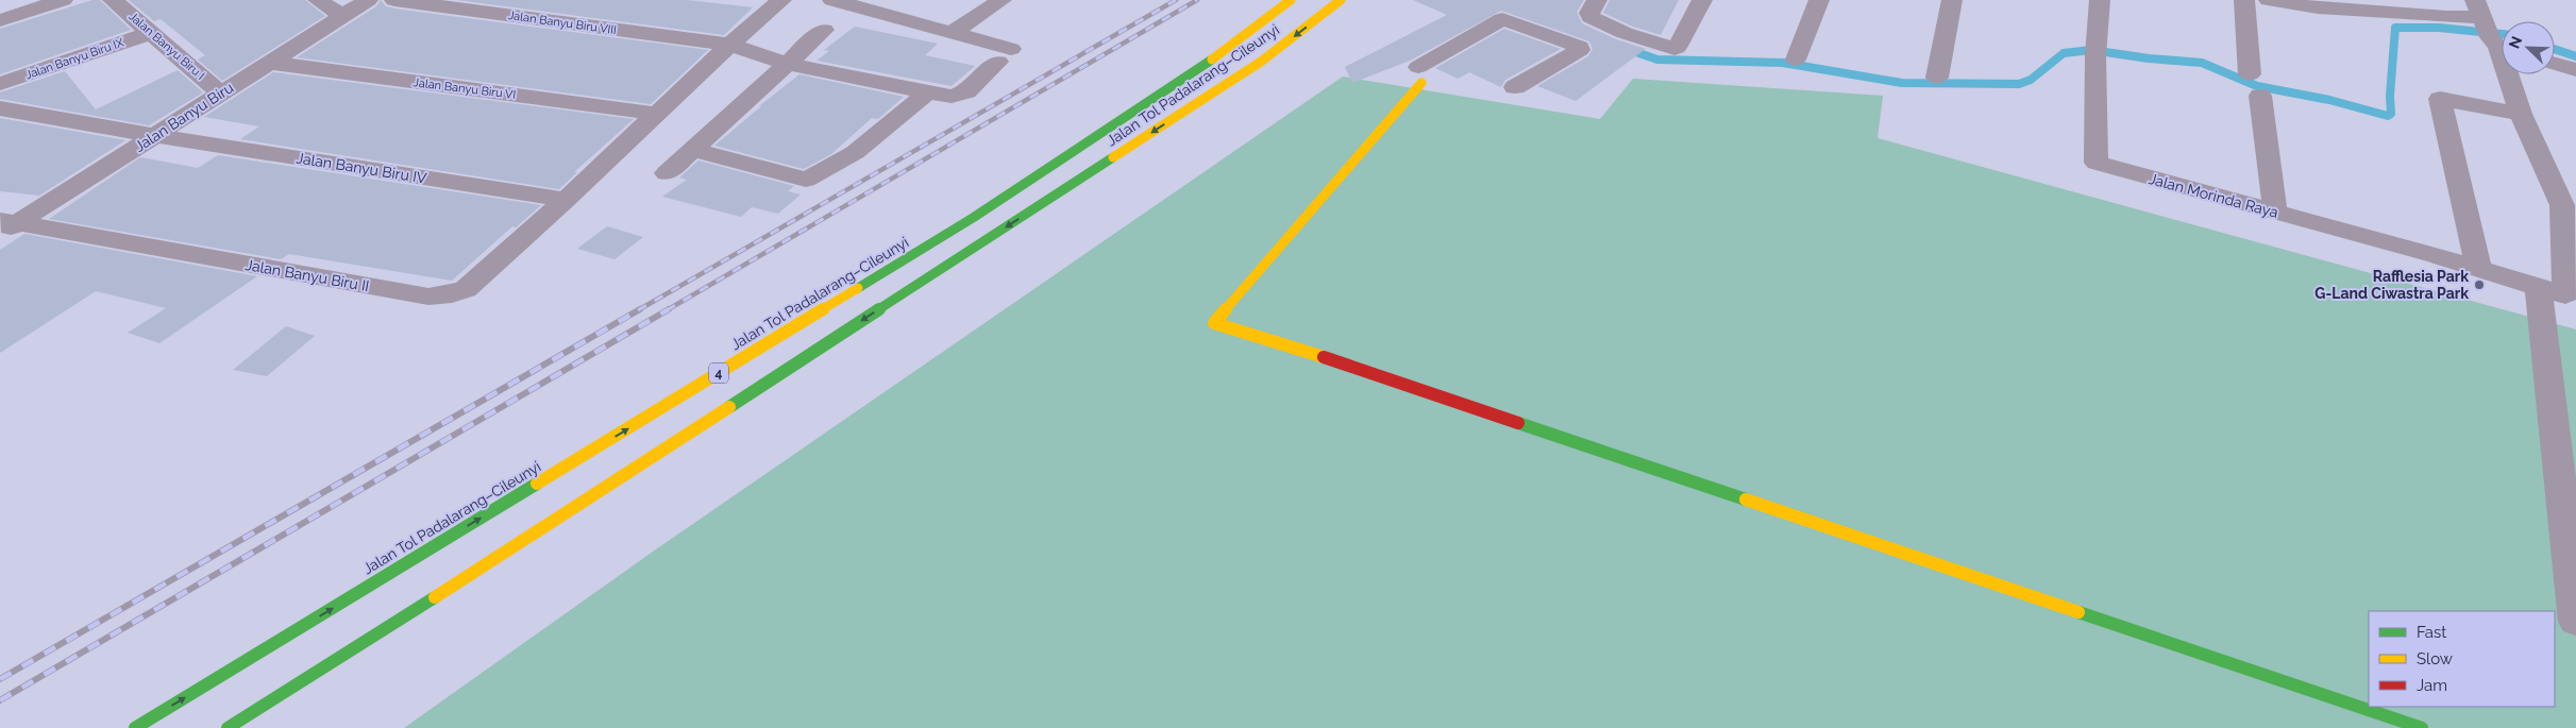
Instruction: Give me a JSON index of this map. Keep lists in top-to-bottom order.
{
  "streets": {
    "main road": ["Jalan Tol Padalarang–Cileunyi", "4"],
    "street": [
      "Jalan Banyu Biru VIII",
      "Jalan Banyu Biru I",
      "Jalan Banyu Biru IX",
      "Jalan Banyu Biru VI",
      "Jalan Banyu Biru",
      "Jalan Banyu Biru IV",
      "Jalan Morinda Raya",
      "Jalan Banyu Biru II"
    ]
  },
  "crossings": [
    ["Jalan Banyu Biru VIII", "Jalan Banyu Biru II"],
    ["Jalan Banyu Biru I", "Jalan Banyu Biru IX"],
    ["Jalan Banyu Biru I", "Jalan Banyu Biru"],
    ["Jalan Banyu Biru VI", "Jalan Banyu Biru"],
    ["Jalan Banyu Biru VI", "Jalan Banyu Biru II"],
    ["Jalan Banyu Biru", "Jalan Banyu Biru IV"],
    ["Jalan Banyu Biru", "Jalan Banyu Biru II"],
    ["Jalan Banyu Biru IV", "Jalan Banyu Biru II"]
  ],
  "places": ["Rafflesia Park G-Land Ciwastra Park"],
  "legend": ["Fast", "Slow", "Jam"],
  "north": "top left"
}
